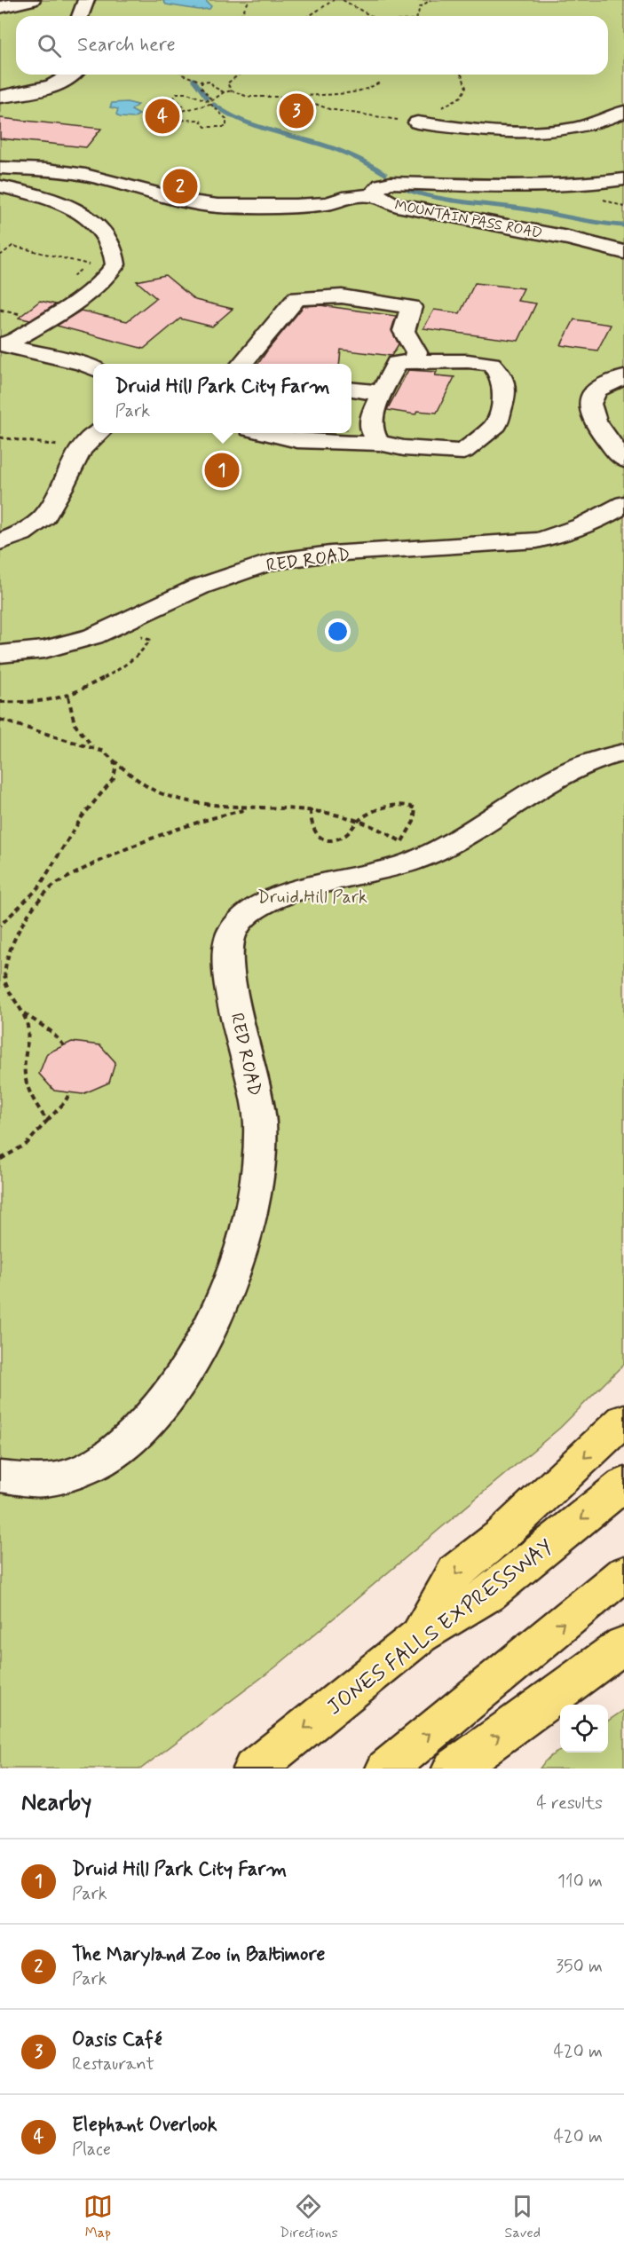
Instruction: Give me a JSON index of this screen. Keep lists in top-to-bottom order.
{
  "streets": {
    "highway": ["JONES FALLS EXPRESSWAY"],
    "lane": ["MOUNTAIN PASS ROAD", "RED ROAD"]
  },
  "parks": ["Druid Hill Park"],
  "page": {
    "search": "Search here",
    "pins": [
      "3",
      "4",
      "2",
      "1"
    ],
    "popup": ["Druid Hill Park City Farm", "Park"],
    "heading": ["Nearby", "4 results"],
    "list": [
      {
        "mark": "1",
        "name": "Druid Hill Park City Farm",
        "note": "Park",
        "value": "110 m"
      },
      {
        "mark": "2",
        "name": "The Maryland Zoo in Baltimore",
        "note": "Park",
        "value": "350 m"
      },
      {
        "mark": "3",
        "name": "Oasis Café",
        "note": "Restaurant",
        "value": "420 m"
      },
      {
        "mark": "4",
        "name": "Elephant Overlook",
        "note": "Place",
        "value": "420 m"
      }
    ],
    "nav": ["Map", "Directions", "Saved"]
  }
}
